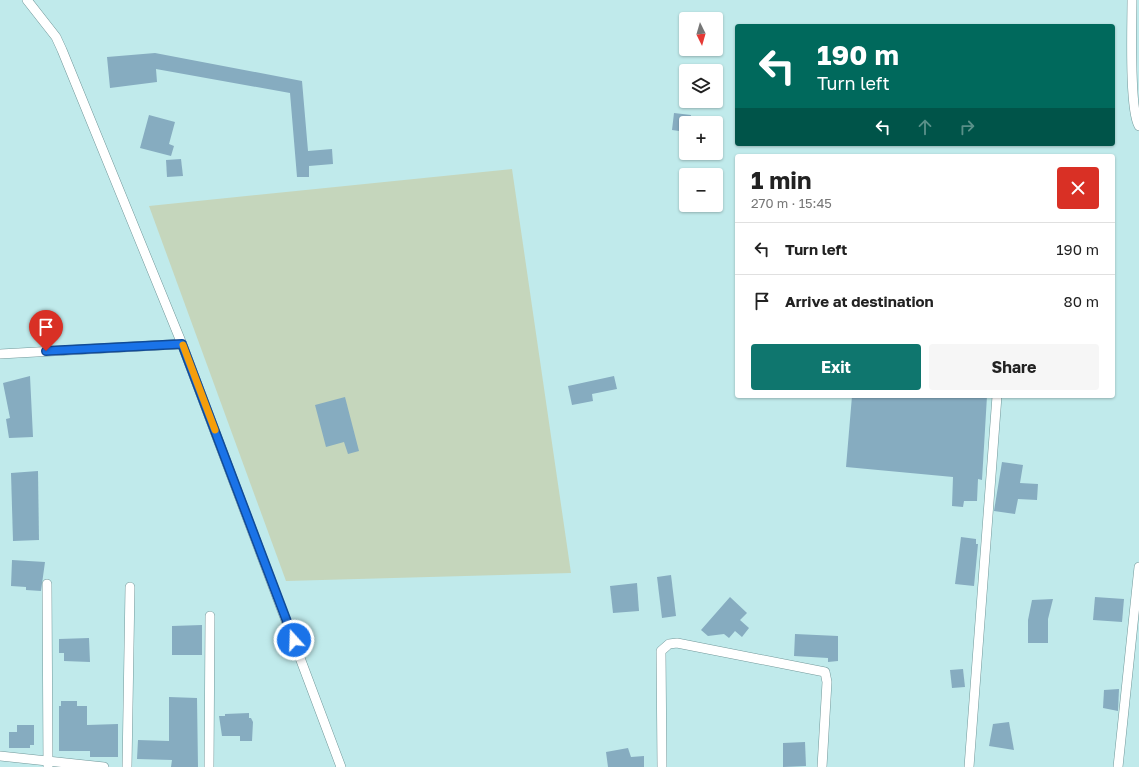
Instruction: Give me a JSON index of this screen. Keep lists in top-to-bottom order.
{
  "north": "bottom",
  "page": {
    "map_buttons": ["+", "−"],
    "turn": ["190 m", "Turn left"],
    "heading": ["1 min", "270 m · 15:45"],
    "list": [
      {
        "name": "Turn left",
        "value": "190 m"
      },
      {
        "name": "Arrive at destination",
        "value": "80 m"
      }
    ],
    "buttons": ["Exit", "Share"]
  }
}
